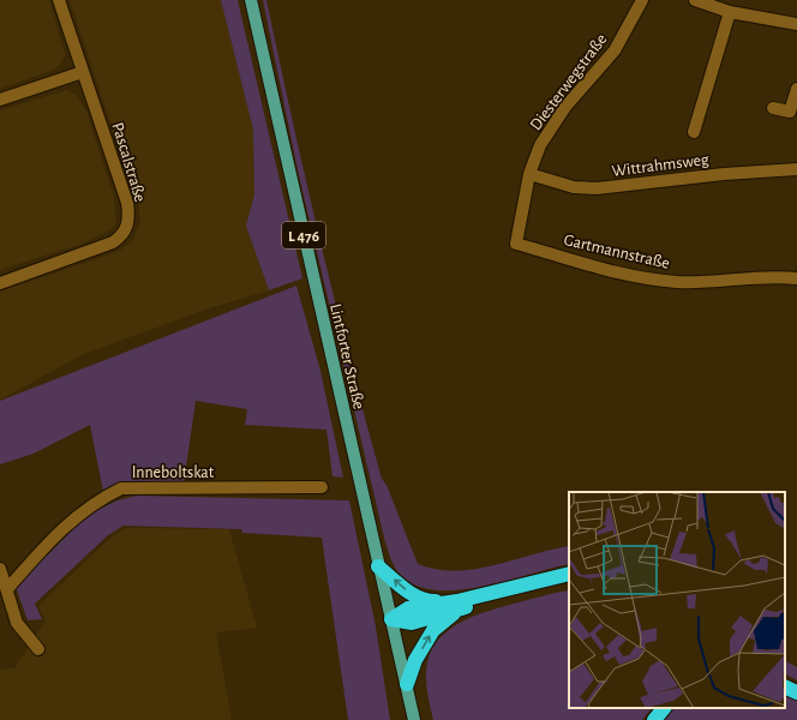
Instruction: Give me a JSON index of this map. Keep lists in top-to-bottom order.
{
  "streets": {
    "main road": ["L 476", "Lintforter Straße"],
    "street": [
      "Diesterwegstraße",
      "Pascalstraße",
      "Wittrahmsweg",
      "Gartmannstraße",
      "Inneboltskat"
    ]
  },
  "crossings": [
    ["Diesterwegstraße", "Wittrahmsweg"],
    ["Diesterwegstraße", "Gartmannstraße"]
  ]
}
